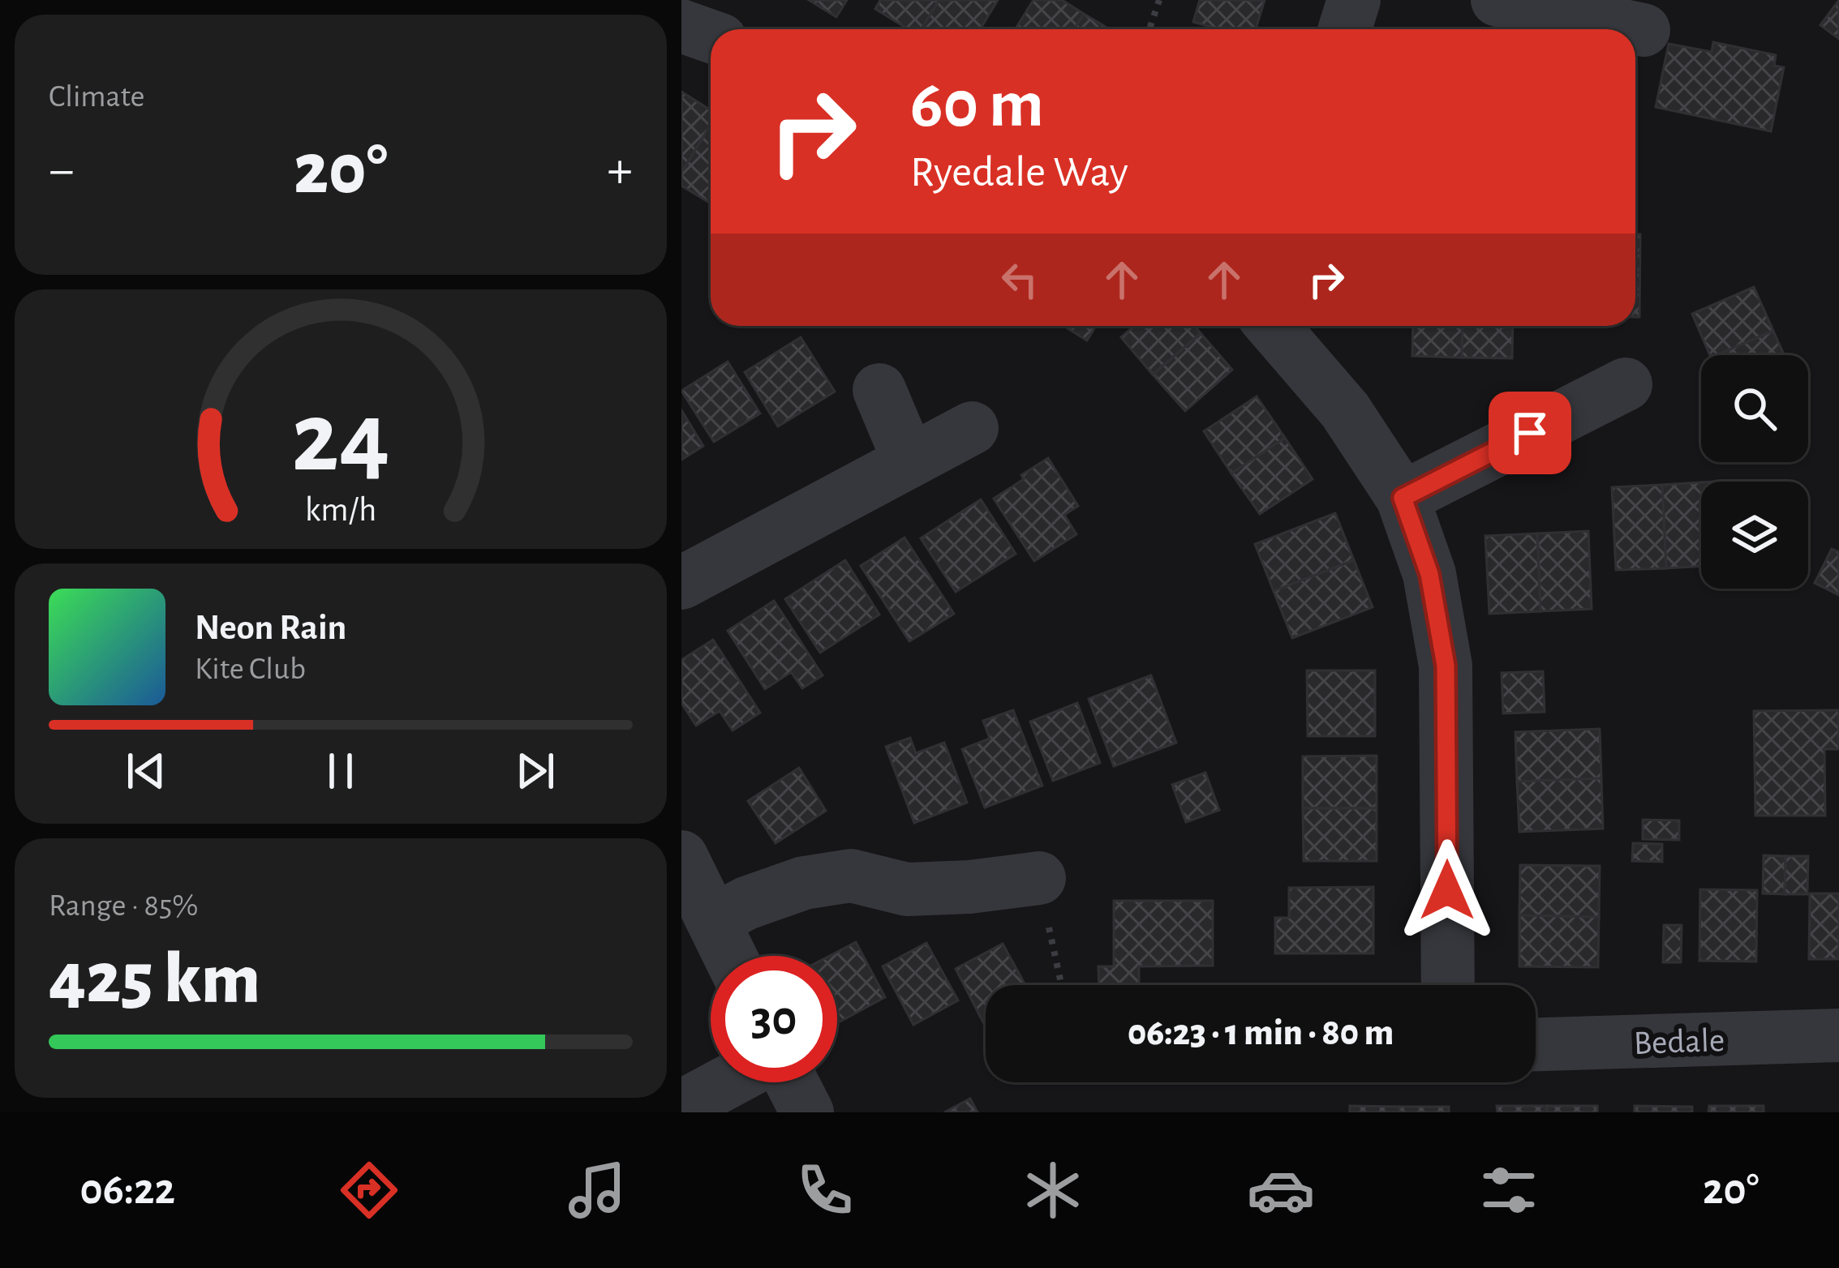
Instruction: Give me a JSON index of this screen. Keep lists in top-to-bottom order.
{
  "streets": {
    "street": ["Bedale"]
  },
  "page": {
    "tile": [
      "Climate",
      ["Range · 85%", "425 km"]
    ],
    "turn": ["60 m", "Ryedale Way"],
    "heat": ["−", "20°", "+"],
    "song": ["Neon Rain", "Kite Club"],
    "limit": "30",
    "trip": "06:23 · 1 min · 80 m",
    "tabs": ["06:22", "20°"],
    "gauge": ["24", "km/h"]
  }
}
